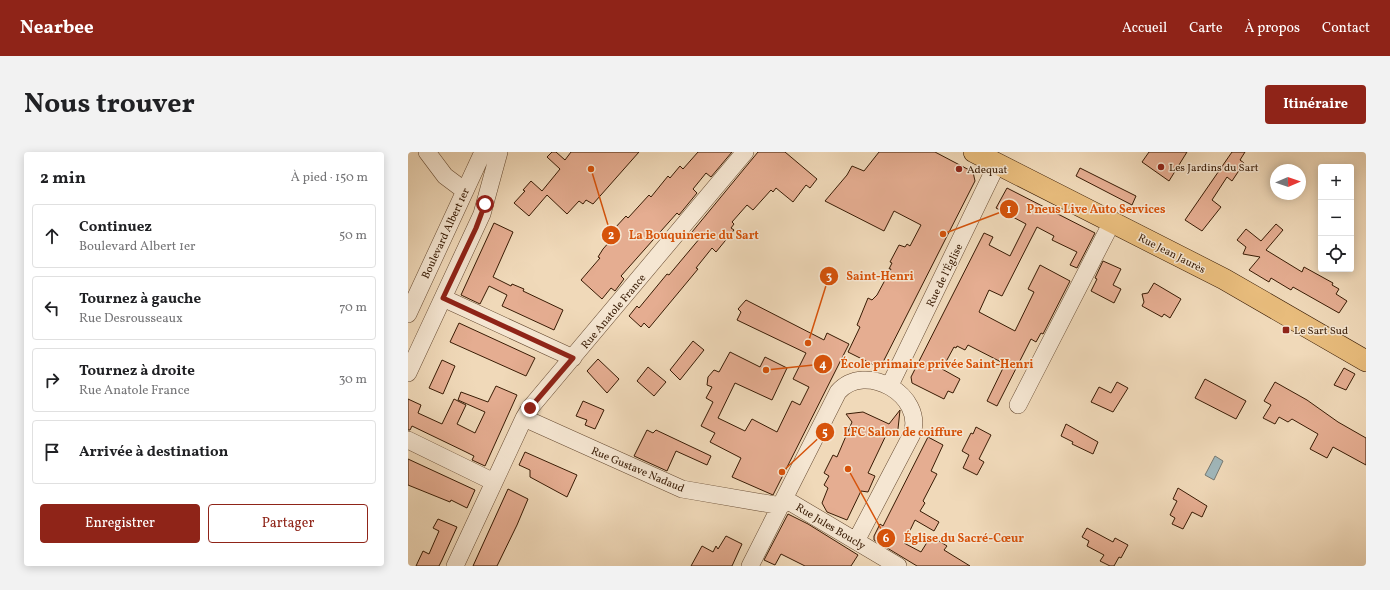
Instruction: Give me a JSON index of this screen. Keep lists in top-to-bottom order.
{
  "streets": {
    "main road": ["Rue Jean Jaurès"],
    "street": [
      "Boulevard Albert 1er",
      "Rue de l'Église",
      "Rue Anatole France",
      "Rue Gustave Nadaud",
      "Rue Jules Boucly"
    ]
  },
  "crossings": [
    ["Rue Jean Jaurès", "Rue de l'Église"],
    ["Rue Anatole France", "Rue Gustave Nadaud"],
    ["Rue Gustave Nadaud", "Rue Jules Boucly"]
  ],
  "places": {
    "other": [
      "Les Jardins du Sart",
      "La Bouquinerie du Sart",
      "Adequat",
      "Pneus Live Auto Services",
      "Saint-Henri",
      "École primaire privée Saint-Henri",
      "Église du Sacré-Cœur",
      "LFC Salon de coiffure"
    ],
    "transit": ["Le Sart Sud"]
  },
  "north": "right",
  "page": {
    "header": "Nearbee",
    "nav": [
      "Accueil",
      "Carte",
      "À propos",
      "Contact"
    ],
    "title": "Nous trouver",
    "buttons": [
      "Itinéraire",
      ["Enregistrer", "Partager"]
    ],
    "heading": ["2 min", "À pied · 150 m"],
    "map_buttons": ["+", "−"],
    "list": [
      ["Continuez", "Boulevard Albert 1er", "50 m"],
      ["Tournez à gauche", "Rue Desrousseaux", "70 m"],
      ["Tournez à droite", "Rue Anatole France", "30 m"],
      "Arrivée à destination"
    ]
  }
}
